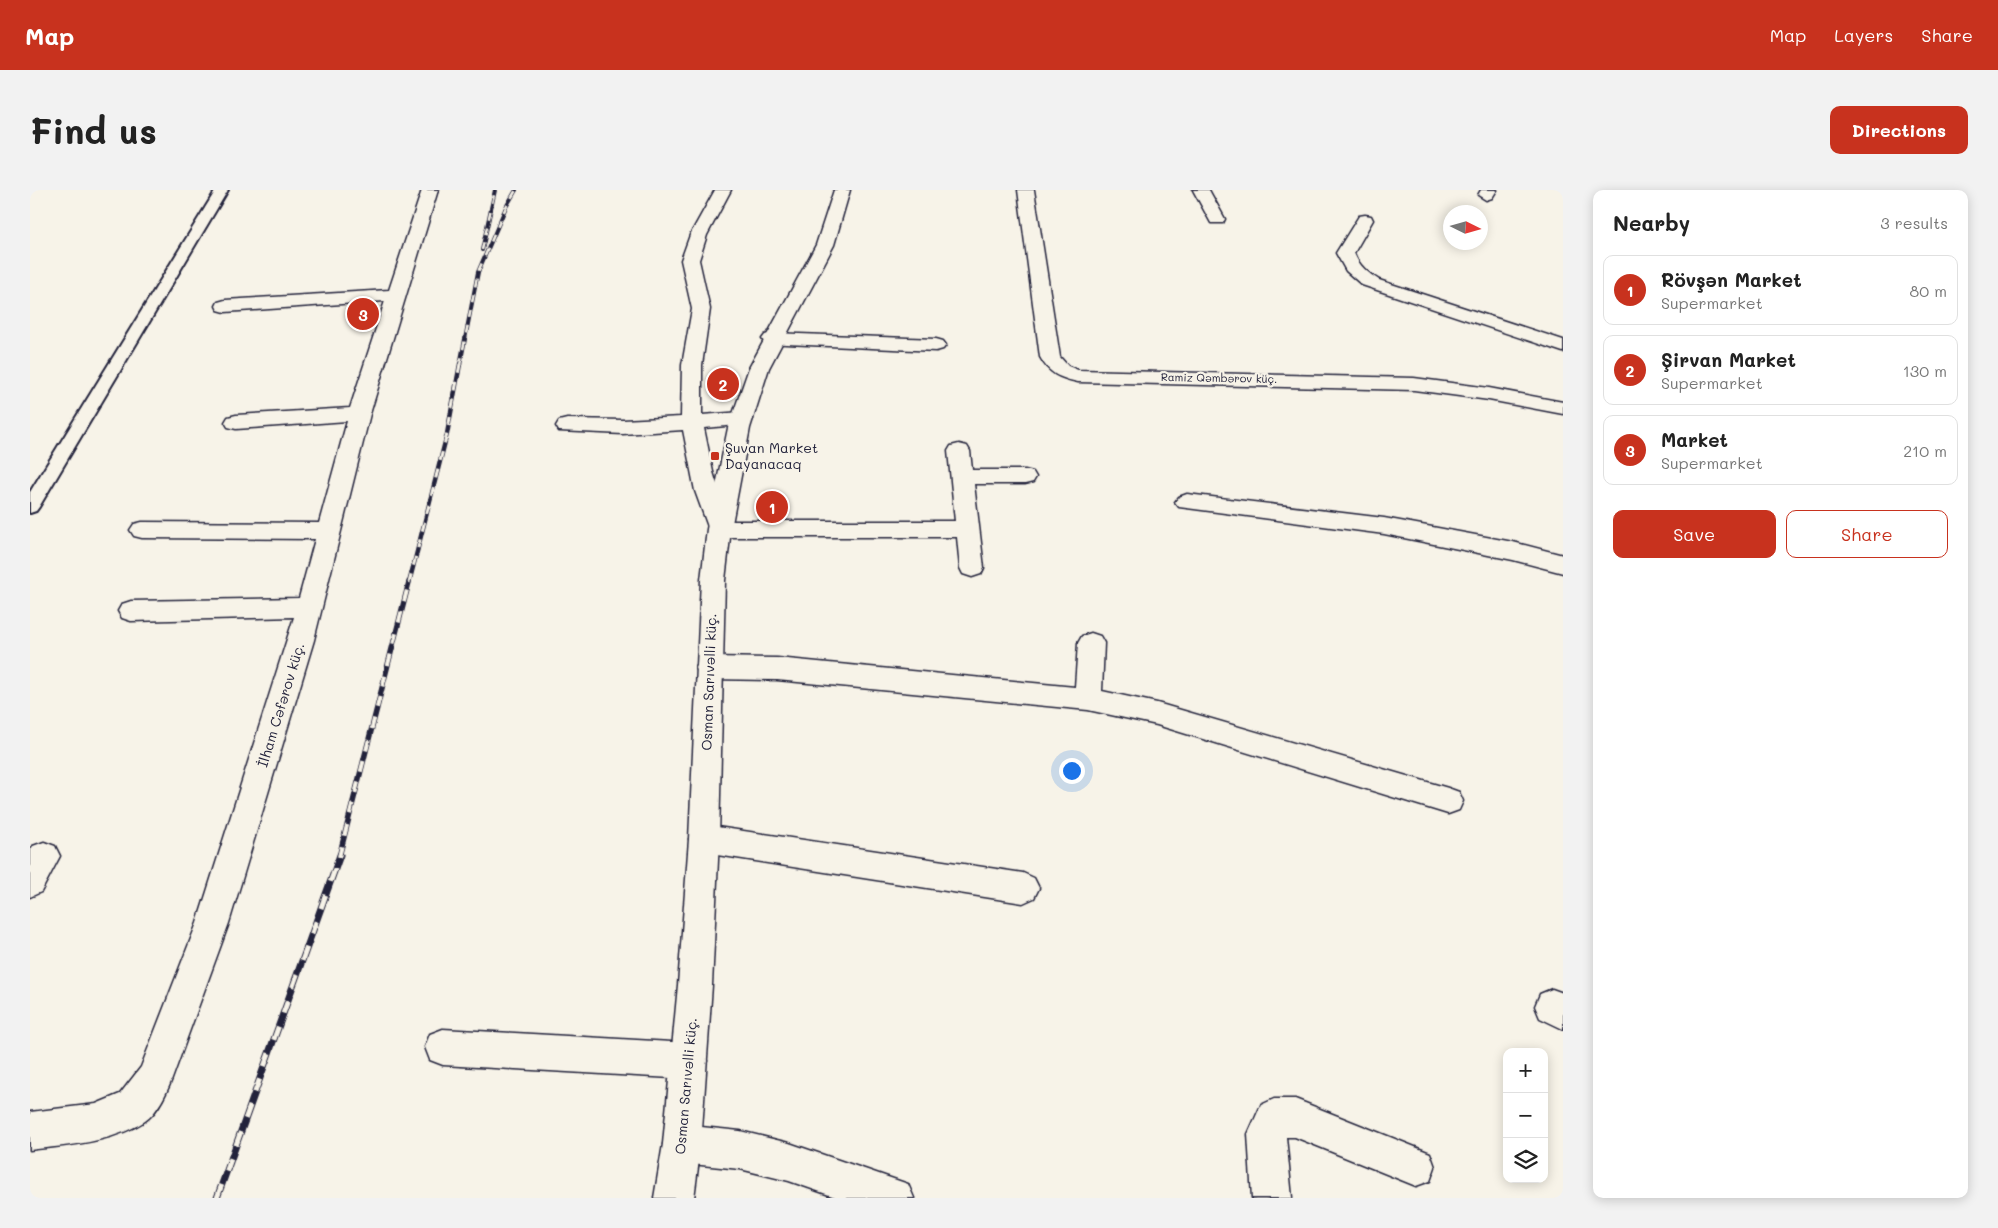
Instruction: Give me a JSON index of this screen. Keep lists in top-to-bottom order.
{
  "streets": {
    "street": ["Ramiz Qəmbərov küç.", "Osman Sarıvəlli küç.", "İlham Cəfərov küç."]
  },
  "places": {
    "transit": ["Şuvan Market Dayanacaq"]
  },
  "north": "right",
  "page": {
    "header": "Map",
    "nav": ["Map", "Layers", "Share"],
    "buttons": [
      "Directions",
      ["Save", "Share"]
    ],
    "title": "Find us",
    "heading": ["Nearby", "3 results"],
    "list": [
      {
        "mark": "1",
        "name": "Rövşən Market",
        "note": "Supermarket",
        "value": "80 m"
      },
      {
        "mark": "2",
        "name": "Şirvan Market",
        "note": "Supermarket",
        "value": "130 m"
      },
      {
        "mark": "3",
        "name": "Market",
        "note": "Supermarket",
        "value": "210 m"
      }
    ],
    "pins": ["3", "2", "1"],
    "map_buttons": ["+", "−"]
  }
}
